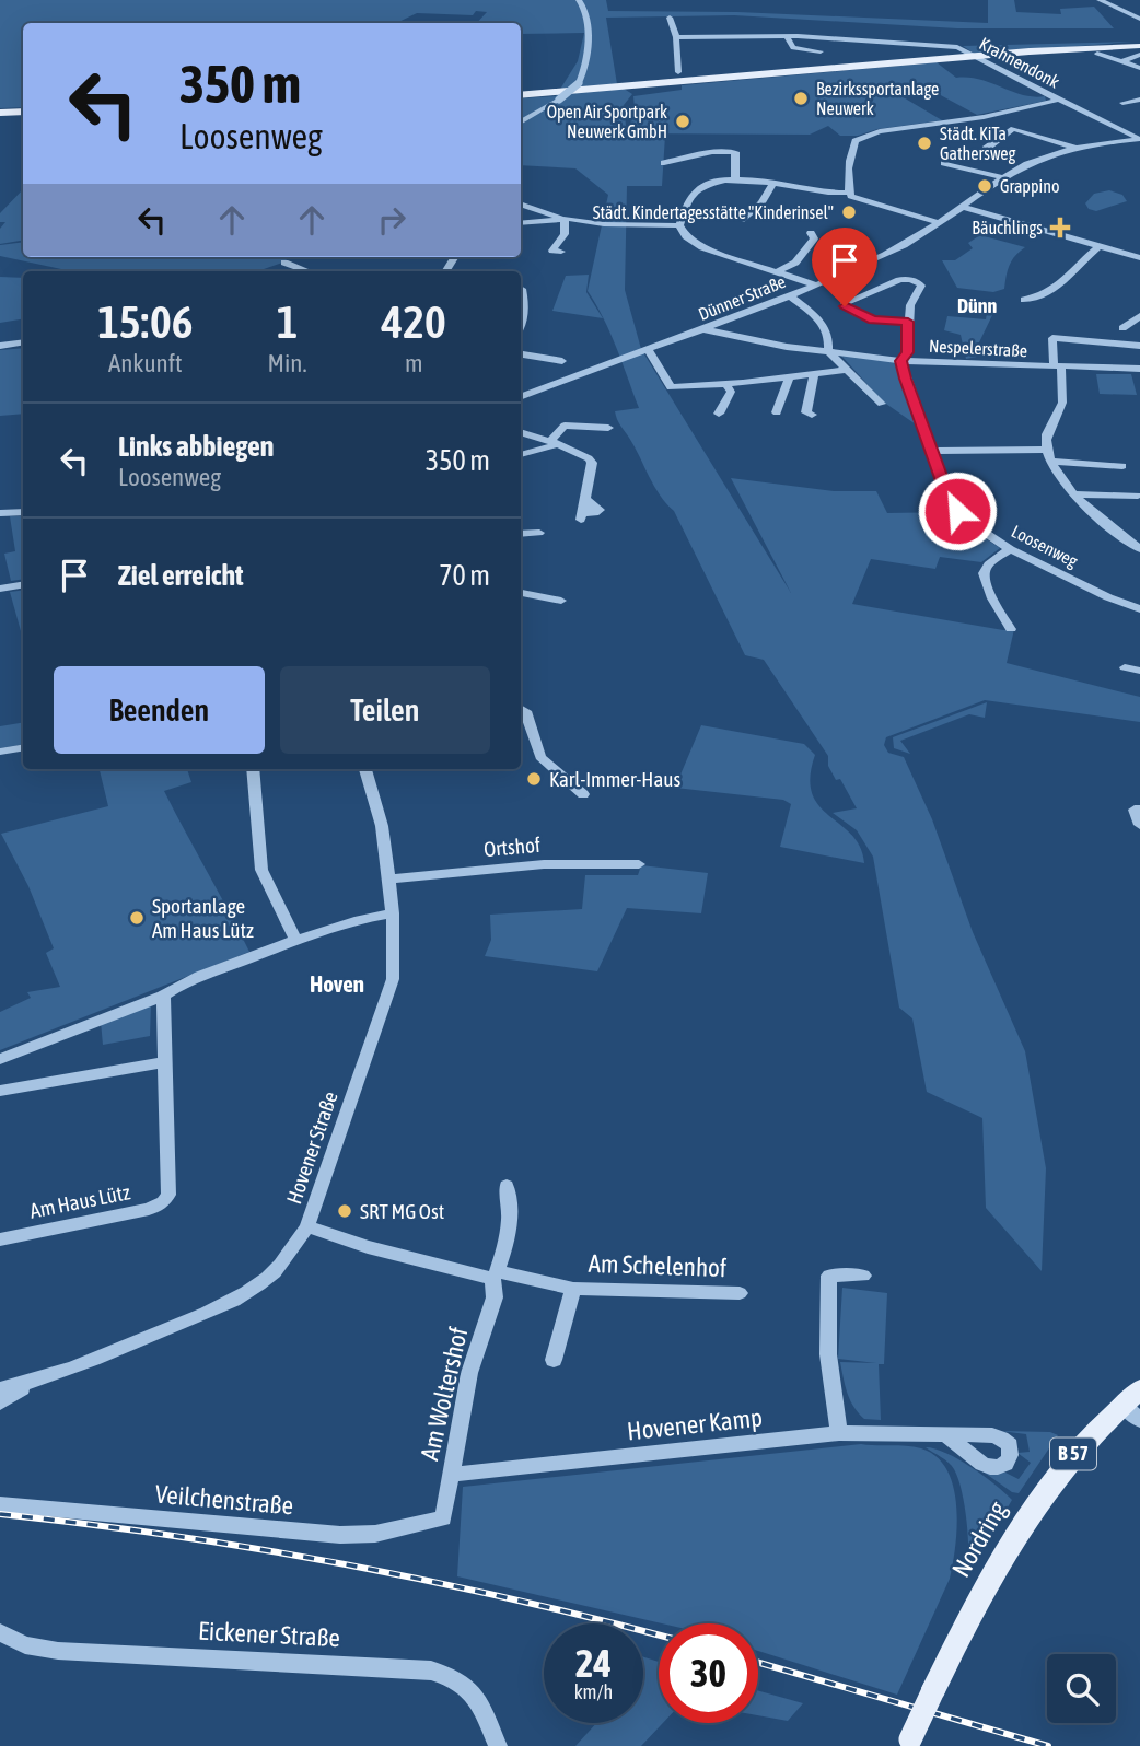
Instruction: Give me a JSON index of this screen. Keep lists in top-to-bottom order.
{
  "streets": {
    "main road": ["B 57", "Nordring"],
    "street": [
      "Krahnendonk",
      "Dünner Straße",
      "Nespelerstraße",
      "Loosenweg",
      "Ortshof",
      "Hovener Straße",
      "Am Haus Lütz",
      "Am Schelenhof",
      "Am Woltershof",
      "Hovener Kamp",
      "Veilchenstraße",
      "Eickener Straße"
    ]
  },
  "crossings": [
    ["Krahnendonk", "Dünner Straße"],
    ["Dünner Straße", "Nespelerstraße"],
    ["Nespelerstraße", "Loosenweg"],
    ["Ortshof", "Hovener Straße"],
    ["Am Schelenhof", "Am Woltershof"],
    ["Am Woltershof", "Hovener Kamp"],
    ["Am Woltershof", "Veilchenstraße"]
  ],
  "districts": ["Dünn", "Hoven"],
  "places": {
    "other": [
      "Bezirkssportanlage Neuwerk",
      "Open Air Sportpark Neuwerk GmbH",
      "Städt. KiTa Gathersweg",
      "Grappino",
      "Städt. Kindertagesstätte \"Kinderinsel\"",
      "Karl-Immer-Haus",
      "Sportanlage Am Haus Lütz",
      "SRT MG Ost"
    ],
    "health": ["Bäuchlings"]
  },
  "page": {
    "turn": ["350 m", "Loosenweg"],
    "eta": [
      "15:06",
      "Ankunft",
      "1",
      "Min.",
      "420",
      "m"
    ],
    "list": [
      {
        "name": "Links abbiegen",
        "note": "Loosenweg",
        "value": "350 m"
      },
      {
        "name": "Ziel erreicht",
        "value": "70 m"
      }
    ],
    "buttons": ["Beenden", "Teilen"],
    "speed": "24 km/h",
    "limit": "30"
  }
}
